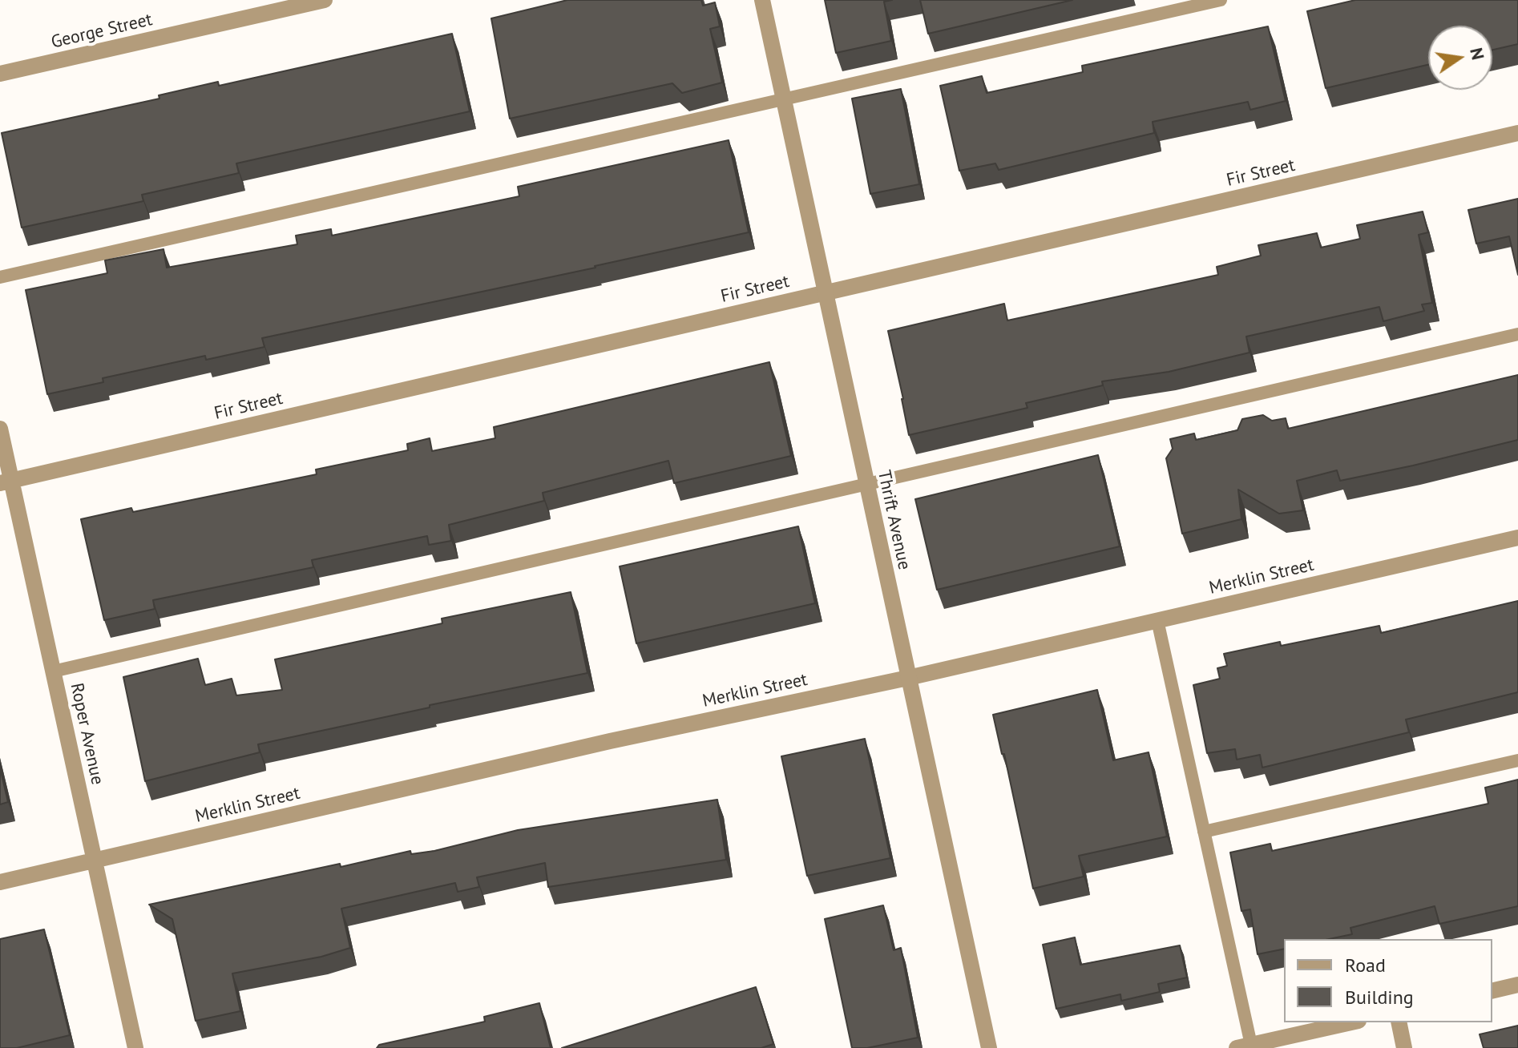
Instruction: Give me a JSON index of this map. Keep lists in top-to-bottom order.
{
  "streets": {
    "street": [
      "George Street",
      "Fir Street",
      "Thrift Avenue",
      "Merklin Street",
      "Roper Avenue"
    ]
  },
  "crossings": [
    ["Fir Street", "Thrift Avenue"],
    ["Fir Street", "Roper Avenue"],
    ["Thrift Avenue", "Merklin Street"],
    ["Merklin Street", "Roper Avenue"]
  ],
  "legend": ["Road", "Building"],
  "north": "right"
}
